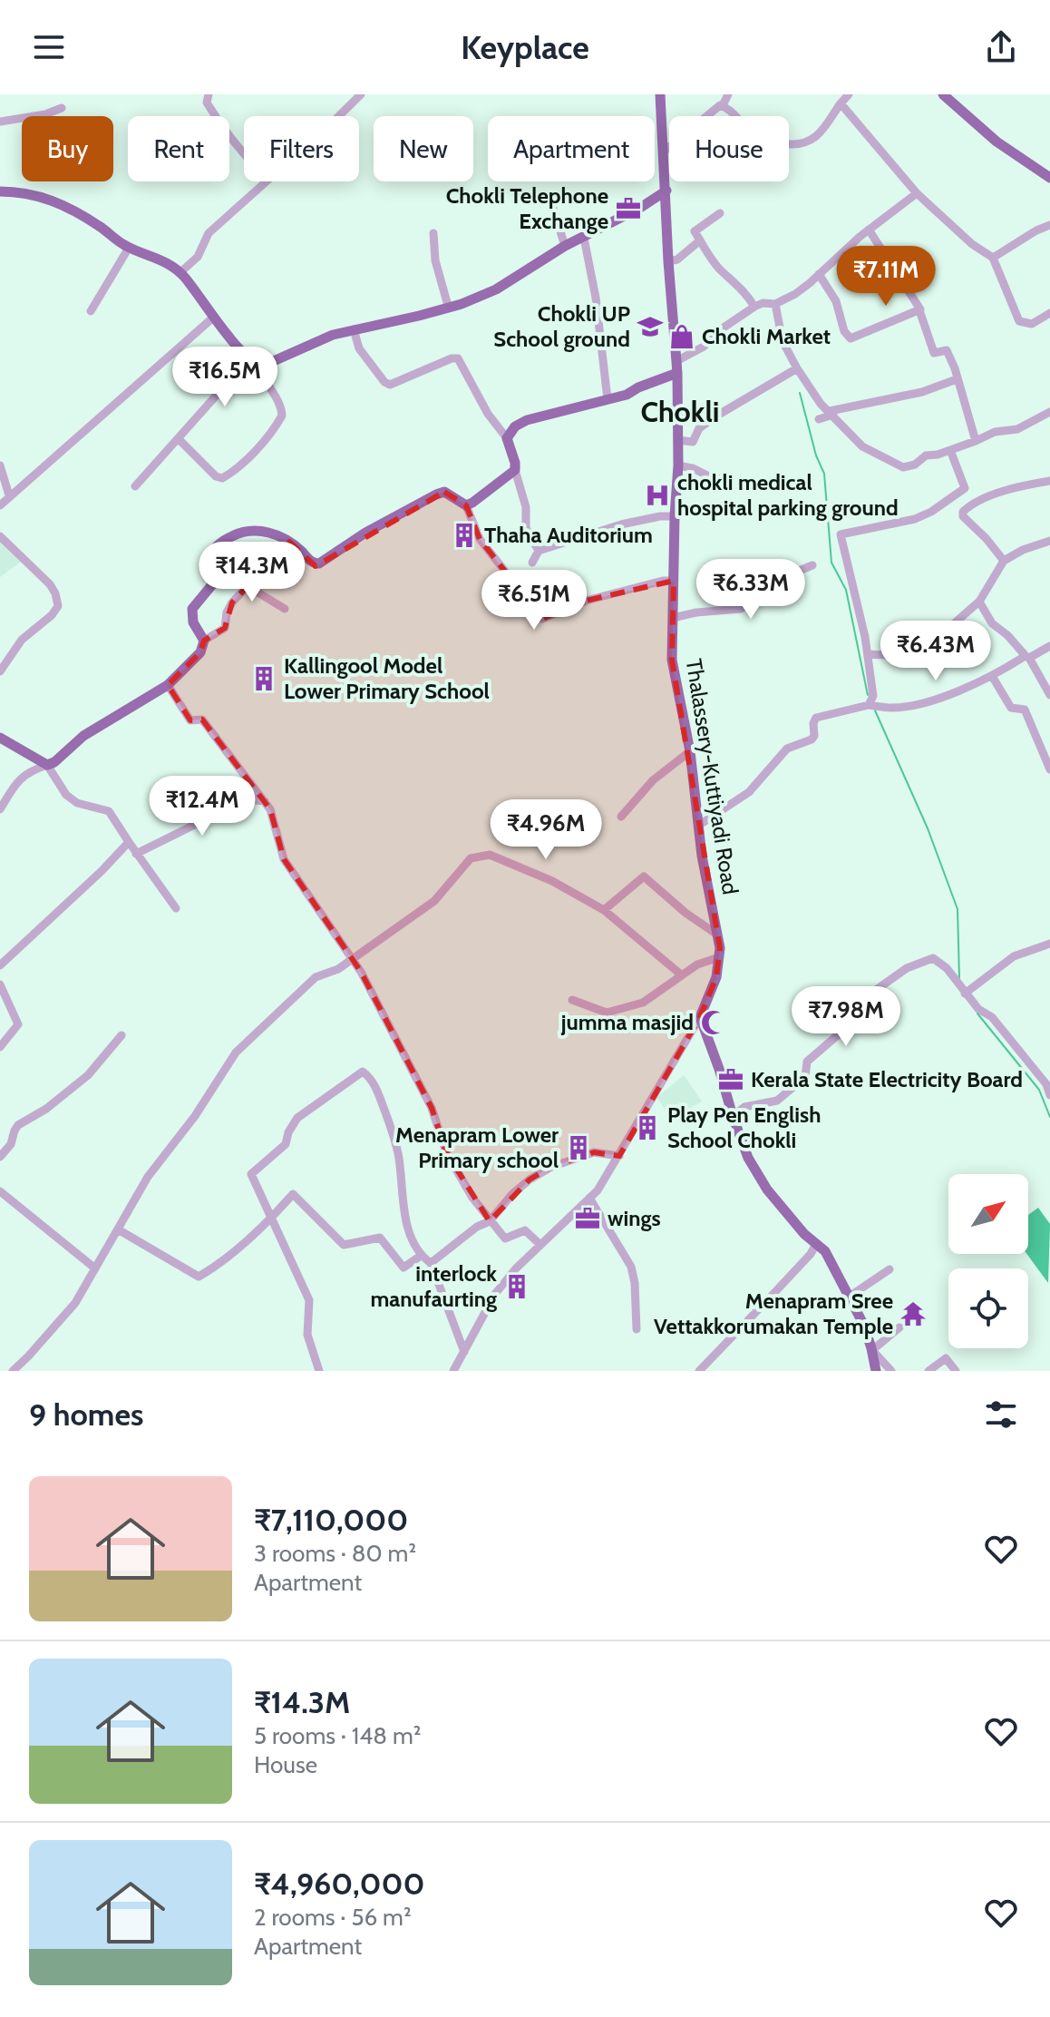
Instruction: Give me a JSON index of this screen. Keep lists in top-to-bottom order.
{
  "streets": {
    "main road": ["Thalassery-Kuttiyadi Road"]
  },
  "districts": ["Chokli"],
  "places": {
    "office": ["Chokli Telephone Exchange", "Kerala State Electricity Board", "wings"],
    "school or university": ["Chokli UP School ground"],
    "shop": ["Chokli Market"],
    "hospital": ["chokli medical hospital parking ground"],
    "building": [
      "Thaha Auditorium",
      "Kallingool Model Lower Primary School",
      "Play Pen English School Chokli",
      "Menapram Lower Primary school",
      "interlock manufaurting"
    ],
    "mosque": ["jumma masjid"],
    "temple": ["Menapram Sree Vettakkorumakan Temple"]
  },
  "north": "top right",
  "page": {
    "header": "Keyplace",
    "chip": [
      "Buy",
      "Rent",
      "Filters",
      "New",
      "Apartment",
      "House"
    ],
    "price": [
      "₹7.11M",
      "₹16.5M",
      "₹14.3M",
      "₹6.33M",
      "₹6.51M",
      "₹6.43M",
      "₹12.4M",
      "₹4.96M",
      "₹7.98M"
    ],
    "heading": "9 homes",
    "list": [
      {
        "name": "₹7,110,000",
        "note": "3 rooms · 80 m² · Apartment"
      },
      {
        "name": "₹14.3M",
        "note": "5 rooms · 148 m² · House"
      },
      {
        "name": "₹4,960,000",
        "note": "2 rooms · 56 m² · Apartment"
      }
    ]
  }
}
